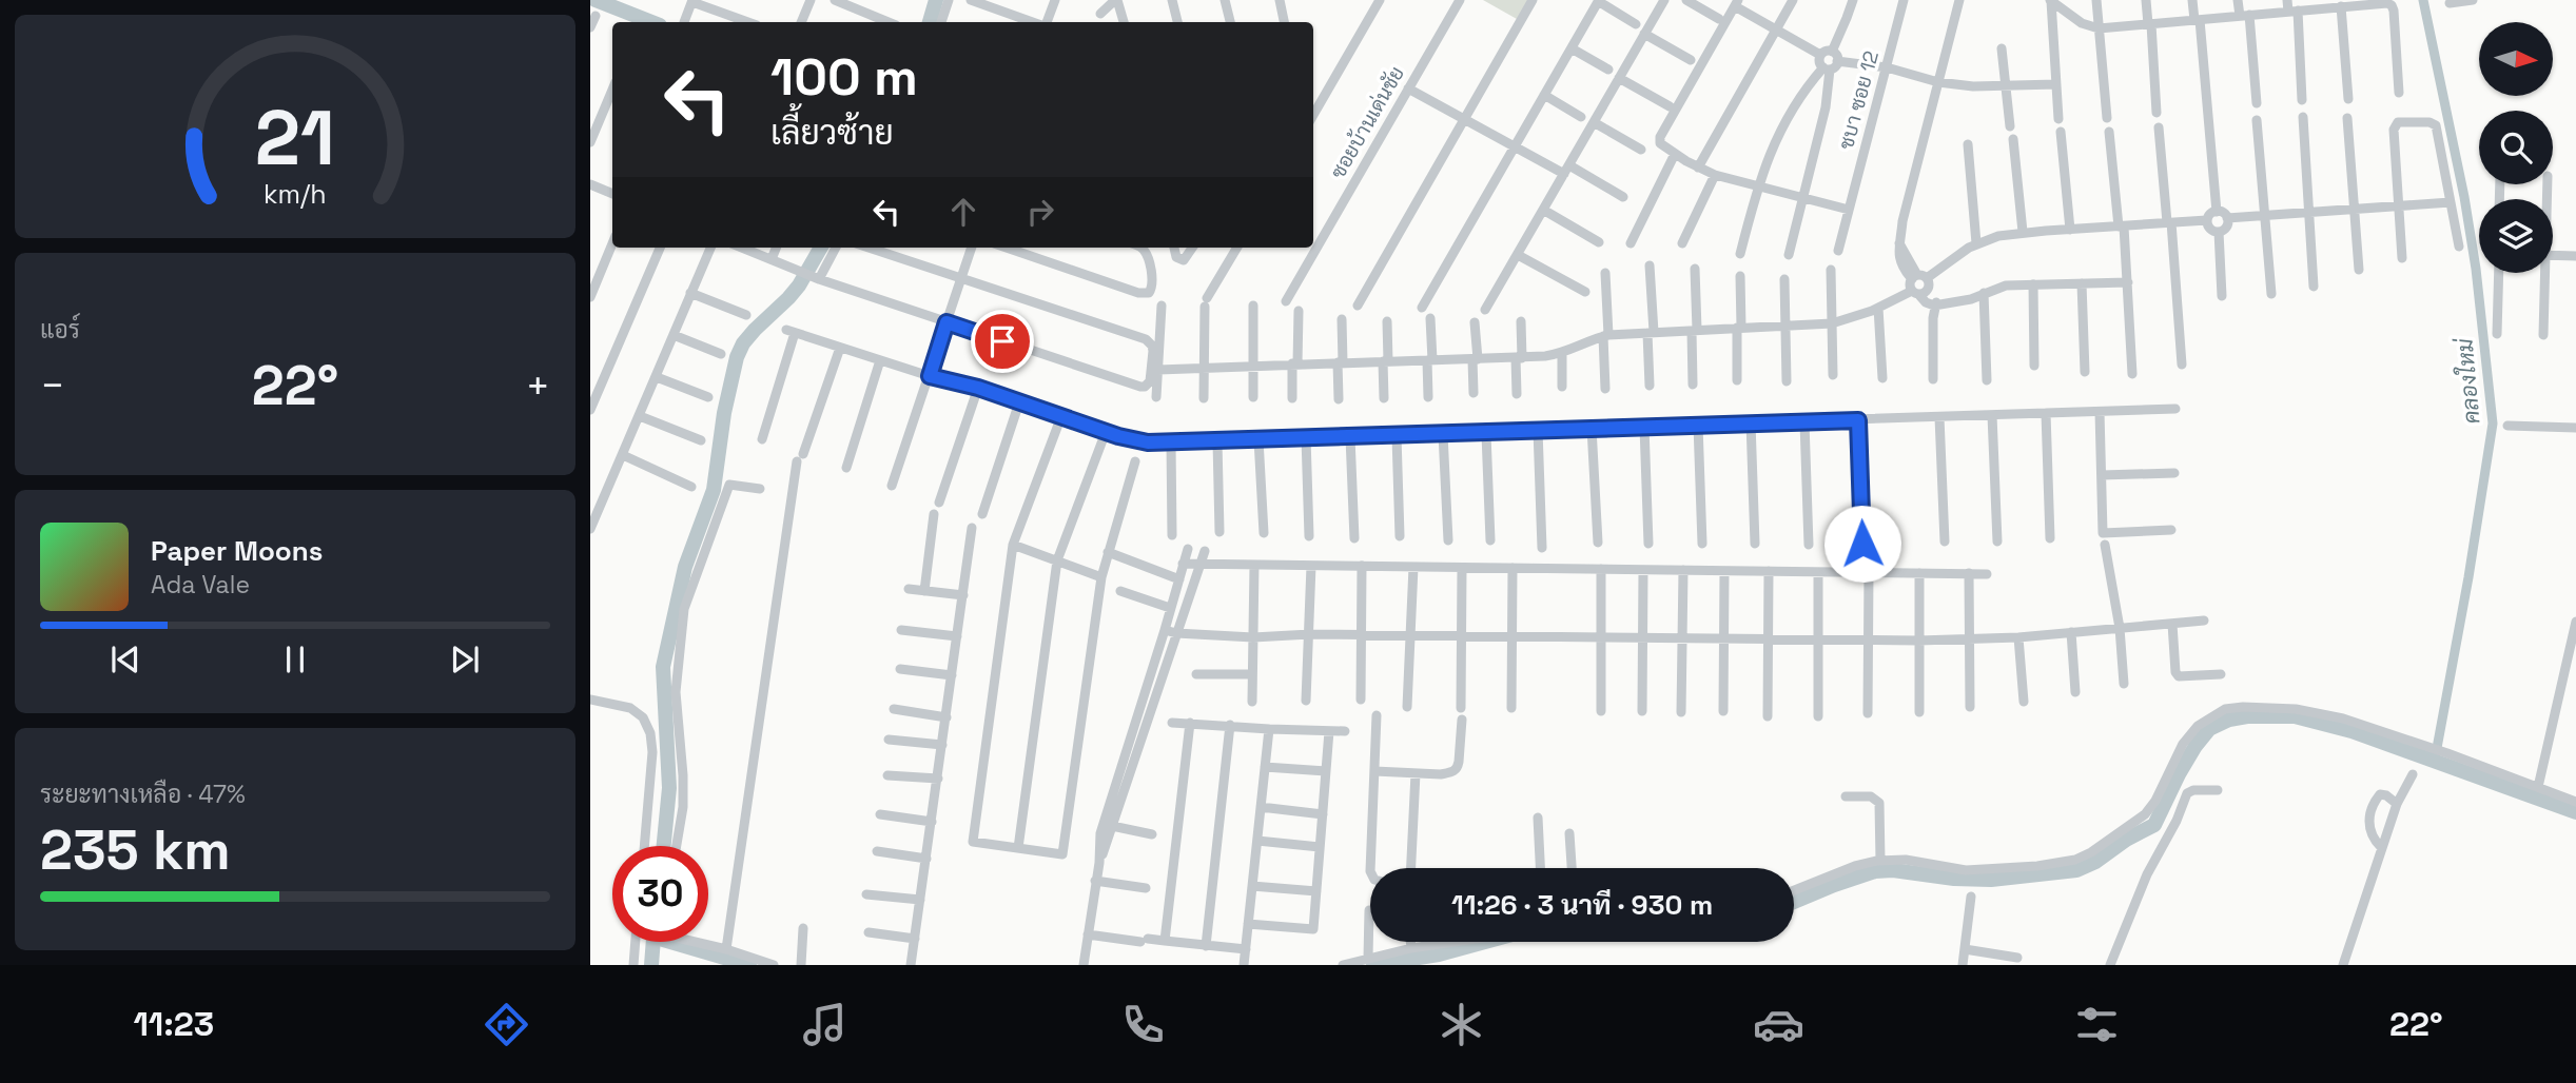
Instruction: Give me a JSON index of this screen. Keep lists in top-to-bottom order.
{
  "streets": {
    "street": ["ชบา ซอย 12", "ซอยบ้านเด่นชัย"]
  },
  "water": ["คลองใหม่"],
  "north": "right",
  "page": {
    "turn": ["100 m", "เลี้ยวซ้าย"],
    "tile": [
      "แอร์",
      ["ระยะทางเหลือ · 47%", "235 km"]
    ],
    "heat": ["−", "22°", "+"],
    "song": ["Paper Moons", "Ada Vale"],
    "limit": "30",
    "trip": "11:26 · 3 นาที · 930 m",
    "tabs": ["11:23", "22°"],
    "gauge": ["21", "km/h"]
  }
}
